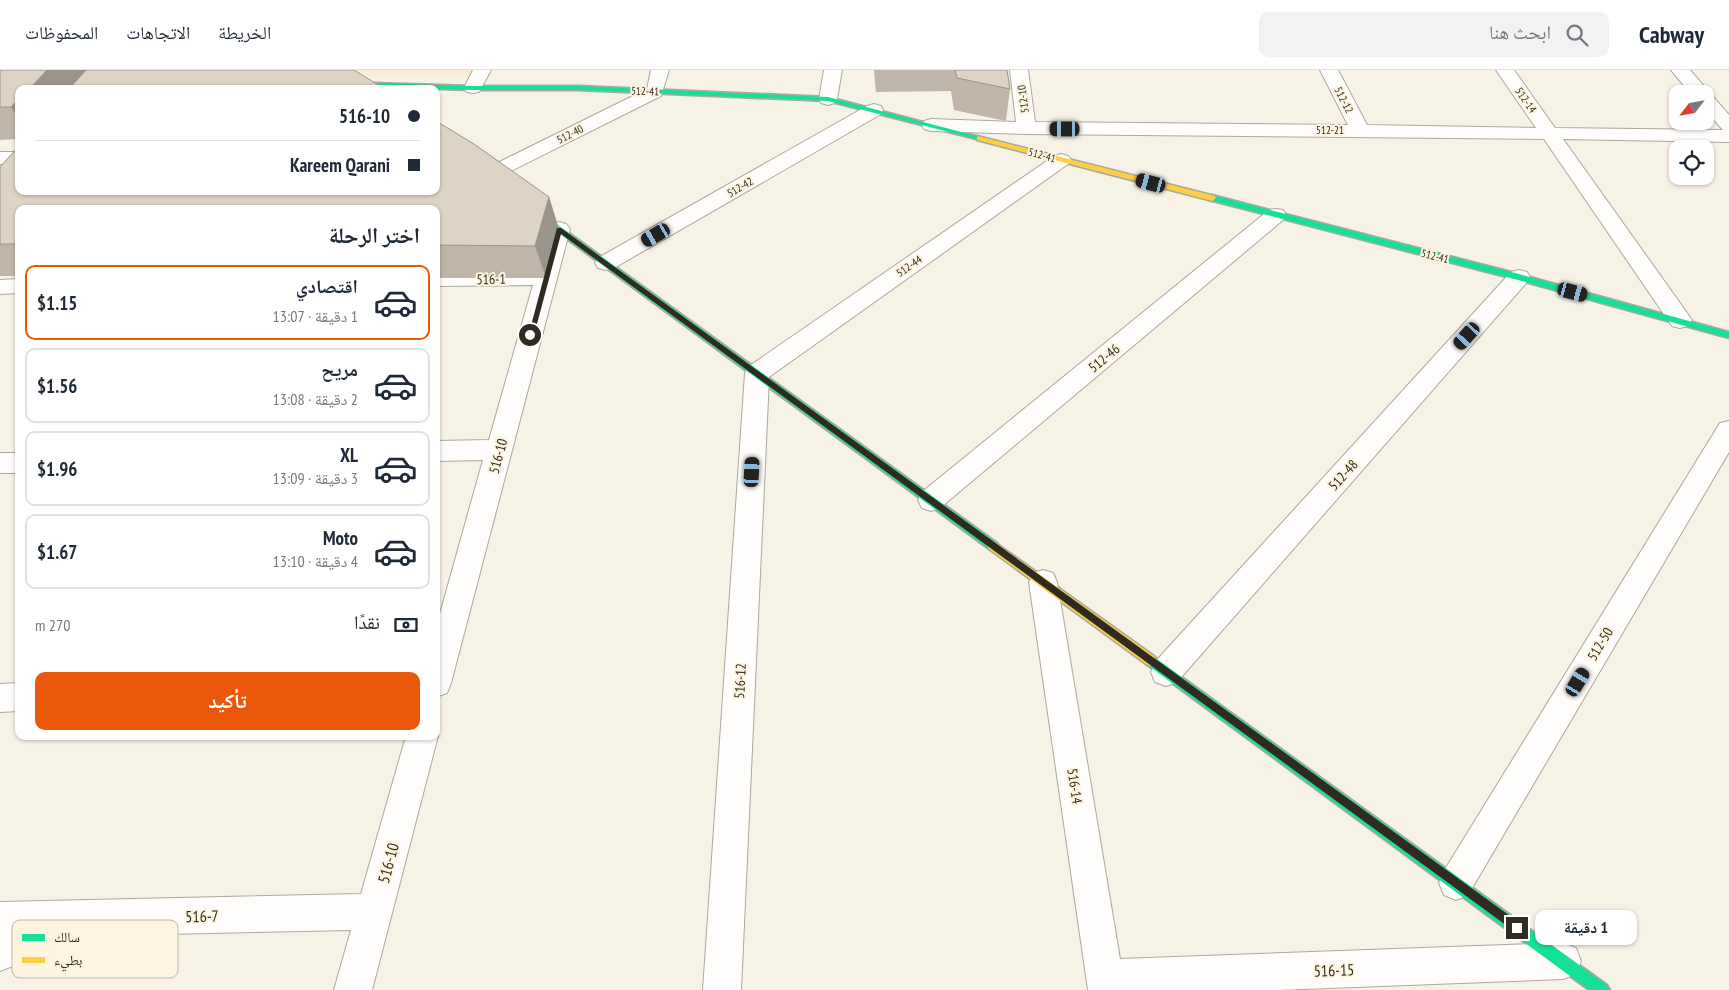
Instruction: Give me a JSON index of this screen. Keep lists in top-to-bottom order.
{
  "streets": {
    "street": [
      "512-41",
      "512-10",
      "512-12",
      "512-14",
      "512-21",
      "512-40",
      "512-42",
      "512-44",
      "516-1",
      "512-46",
      "516-10",
      "512-48",
      "512-50",
      "516-12",
      "516-14",
      "516-7",
      "516-15"
    ]
  },
  "crossings": [
    ["512-41", "512-14"],
    ["512-41", "512-21"],
    ["512-41", "512-40"],
    ["512-41", "512-42"],
    ["512-41", "512-44"],
    ["512-41", "512-46"],
    ["512-41", "512-48"],
    ["512-10", "512-21"],
    ["512-12", "512-21"],
    ["512-14", "512-21"],
    ["512-44", "516-12"],
    ["516-1", "516-10"],
    ["516-10", "516-7"],
    ["516-14", "516-15"]
  ],
  "legend": ["سالك", "بطيء"],
  "north": "bottom left",
  "page": {
    "header": "Cabway",
    "search": "ابحث هنا",
    "nav": ["الخريطة", "الاتجاهات", "المحفوظات"],
    "banner": ["516-10", "Kareem Qarani"],
    "heading": "اختر الرحلة",
    "list": [
      {
        "name": "اقتصادي",
        "note": "1 دقيقة · 13:07",
        "value": "$1.15"
      },
      {
        "name": "مريح",
        "note": "2 دقيقة · 13:08",
        "value": "$1.56"
      },
      {
        "name": "XL",
        "note": "3 دقيقة · 13:09",
        "value": "$1.96"
      },
      {
        "name": "Moto",
        "note": "4 دقيقة · 13:10",
        "value": "$1.67"
      }
    ],
    "pay": ["نقدًا", "270 m"],
    "buttons": "تأكيد",
    "bubble": "1 دقيقة"
  }
}
